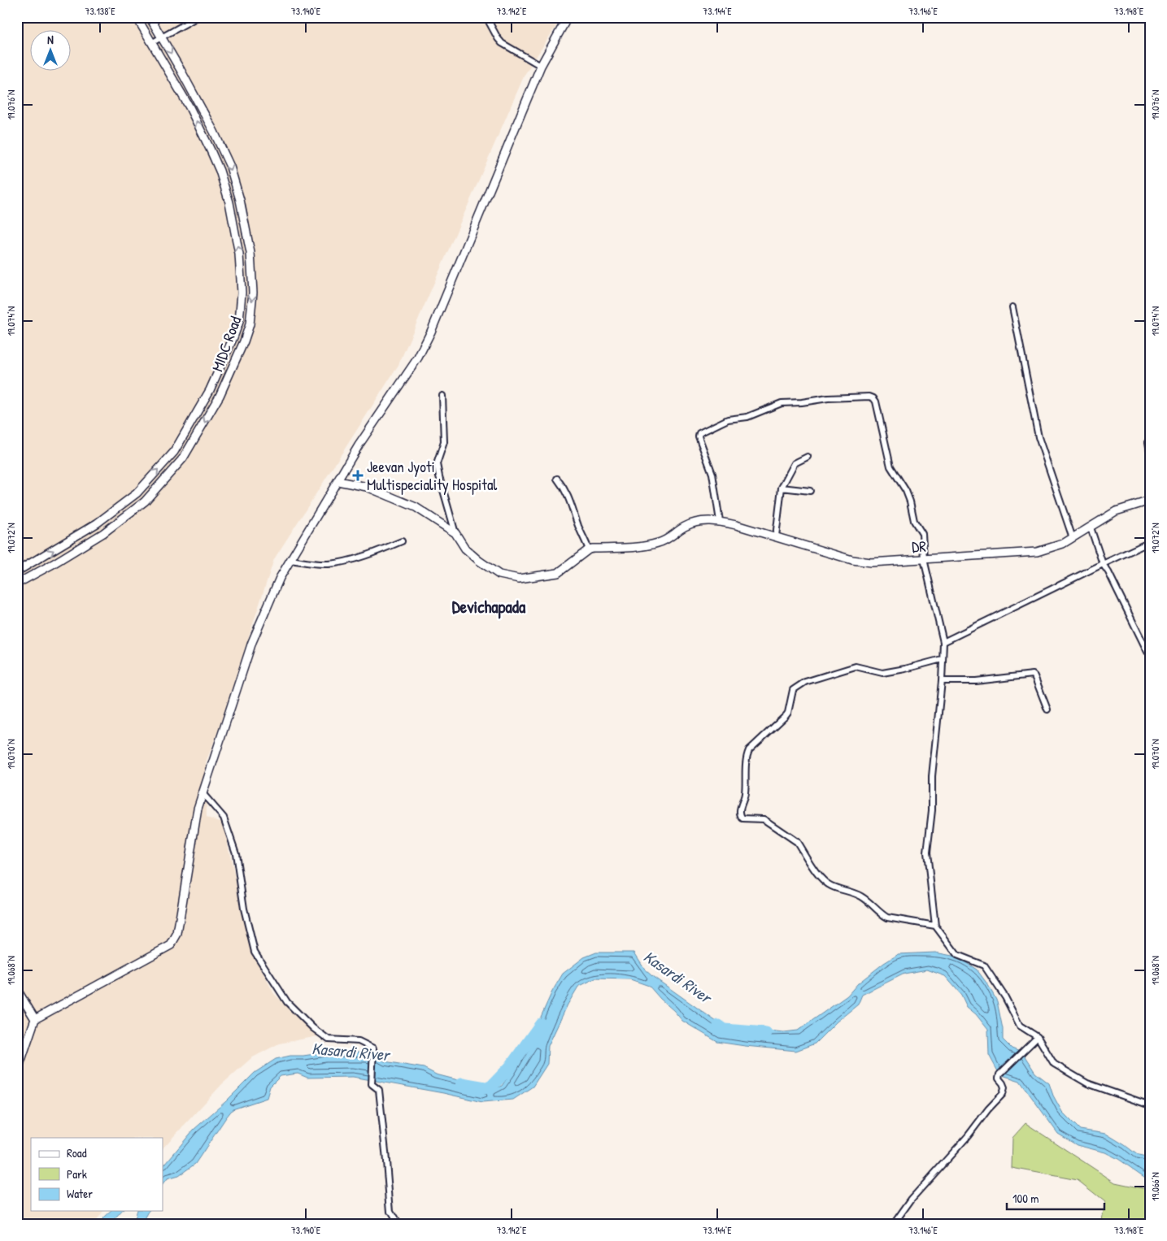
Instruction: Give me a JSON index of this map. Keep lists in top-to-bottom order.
{
  "streets": {
    "main road": ["MIDC Road", "DR"]
  },
  "districts": ["Devichapada"],
  "water": ["Kasardi River"],
  "places": {
    "health": ["Jeevan Jyoti Multispeciality Hospital"]
  },
  "legend": ["Road", "Park", "Water"],
  "scale_bar": "100 m",
  "north": "top",
  "coordinates": [
    "73.138°E",
    "73.140°E",
    "73.142°E",
    "73.144°E",
    "73.146°E",
    "73.148°E",
    "19.076°N",
    "19.074°N",
    "19.072°N",
    "19.070°N",
    "19.068°N",
    "19.066°N"
  ]
}
